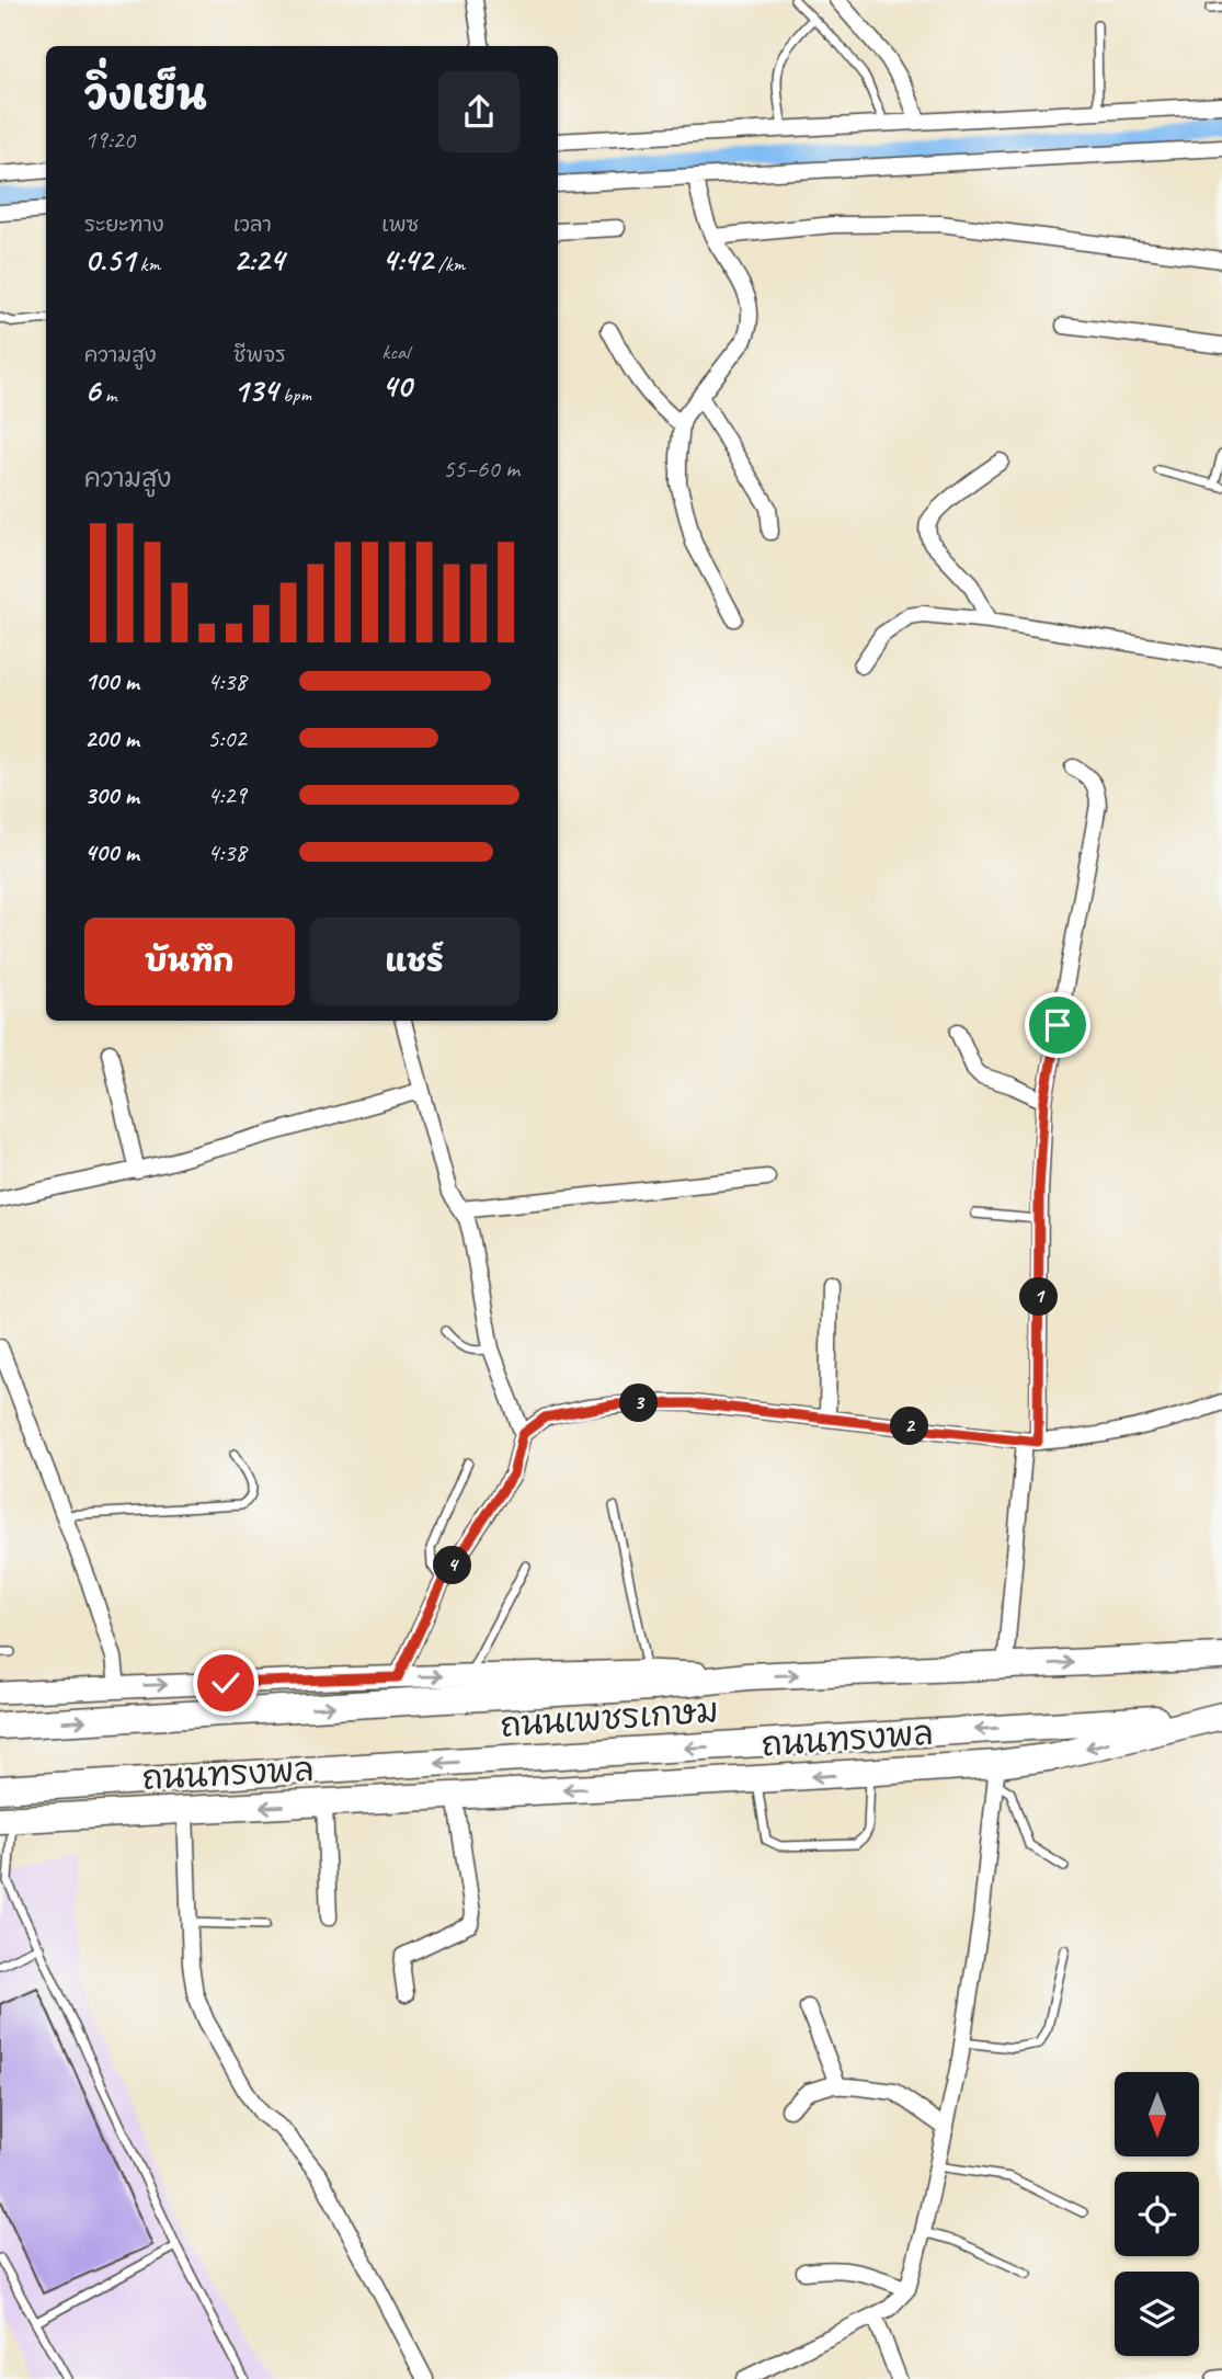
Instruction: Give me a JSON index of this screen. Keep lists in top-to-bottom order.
{
  "streets": {
    "highway": ["ถนนเพชรเกษม", "ถนนทรงพล"]
  },
  "crossings": [
    ["ถนนเพชรเกษม", "ถนนทรงพล"]
  ],
  "one_way": ["ถนนทรงพล"],
  "north": "bottom",
  "page": {
    "heading": ["วิ่งเย็น", "19:20"],
    "stats": [
      ["ระยะทาง", "0.51 km"],
      ["เวลา", "2:24"],
      ["เพซ", "4:42 /km"],
      ["ความสูง", "6 m"],
      ["ชีพจร", "134 bpm"],
      ["kcal", "40"]
    ],
    "chart": ["ความสูง", "55–60 m"],
    "list": [
      {
        "name": "100 m",
        "note": "4:38"
      },
      {
        "name": "200 m",
        "note": "5:02"
      },
      {
        "name": "300 m",
        "note": "4:29"
      },
      {
        "name": "400 m",
        "note": "4:38"
      }
    ],
    "buttons": ["บันทึก", "แชร์"],
    "pins": [
      "1",
      "3",
      "2",
      "4"
    ]
  }
}
